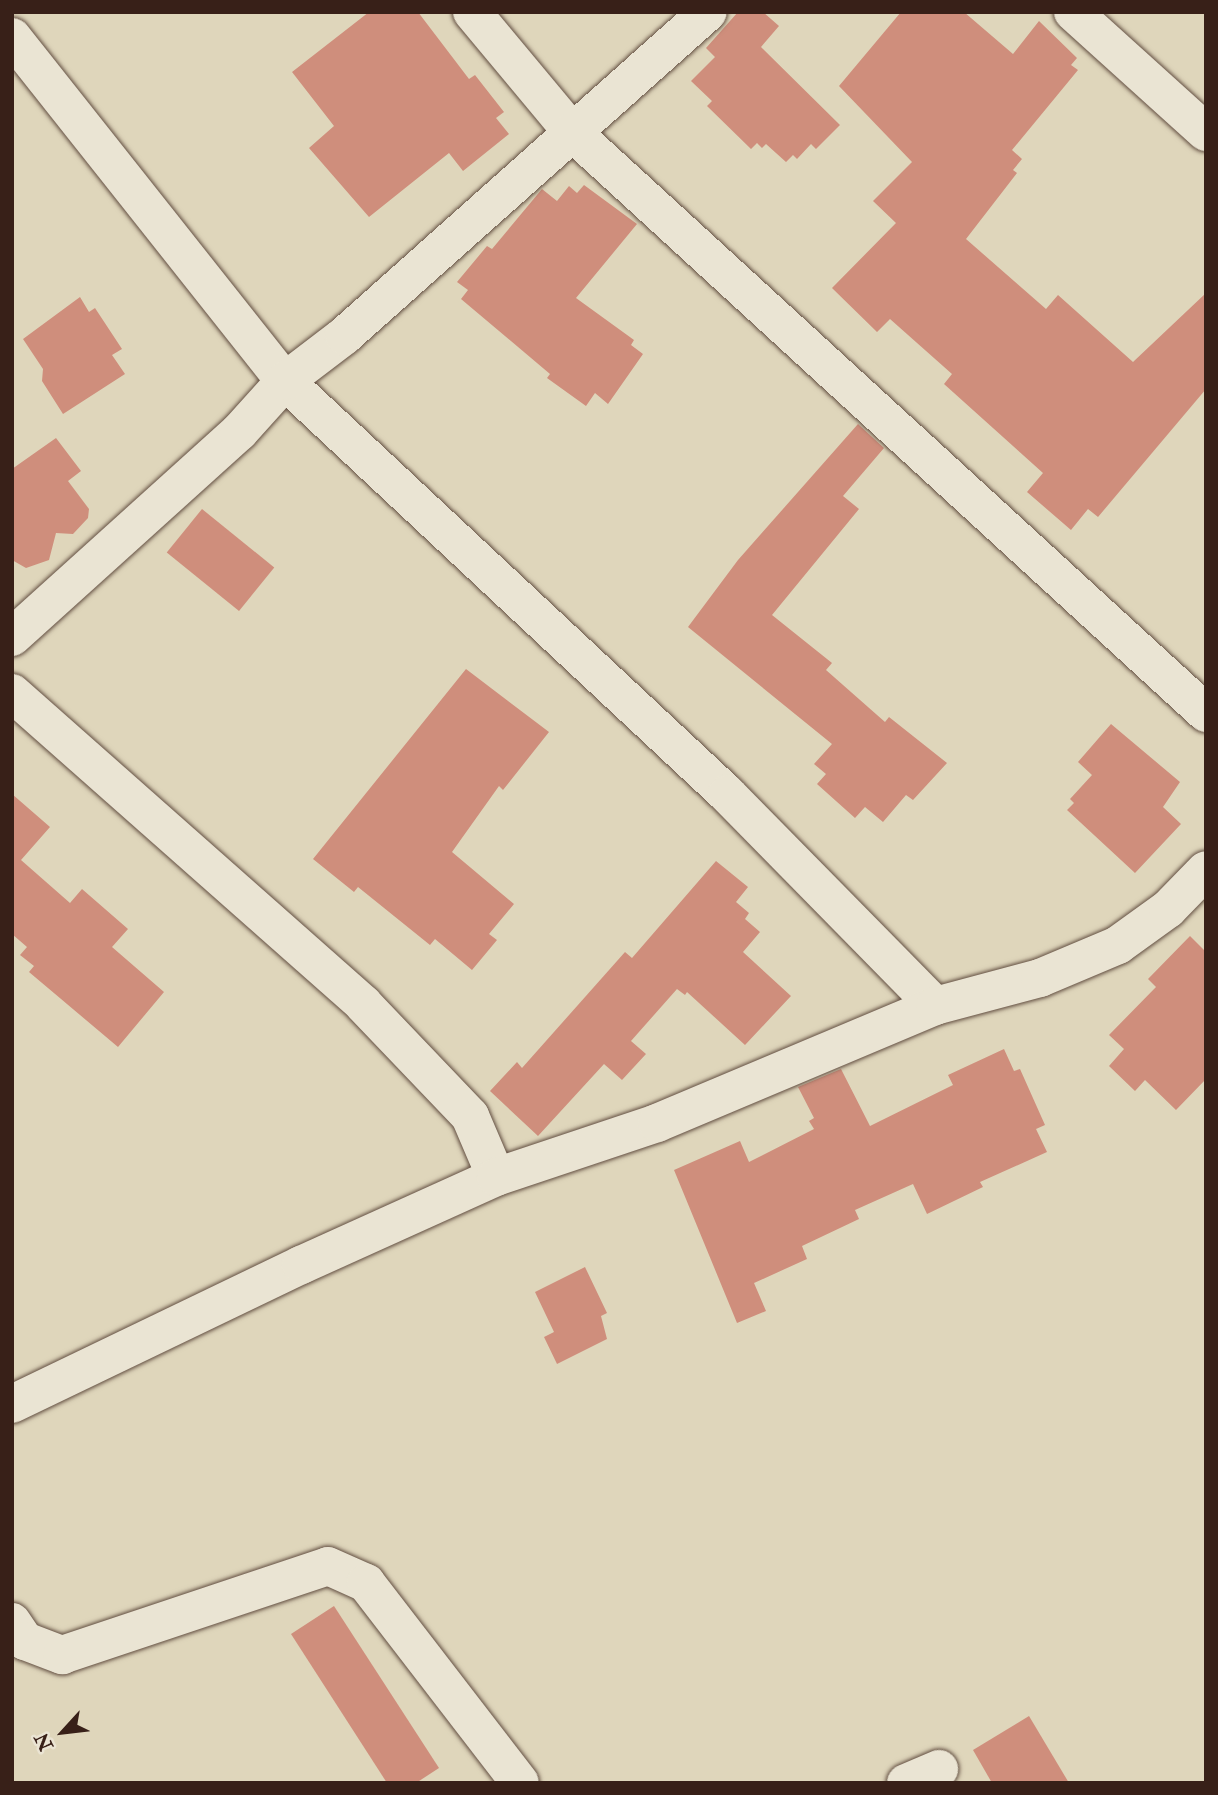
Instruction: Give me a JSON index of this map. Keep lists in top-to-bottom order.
{
  "north": "bottom left"
}
